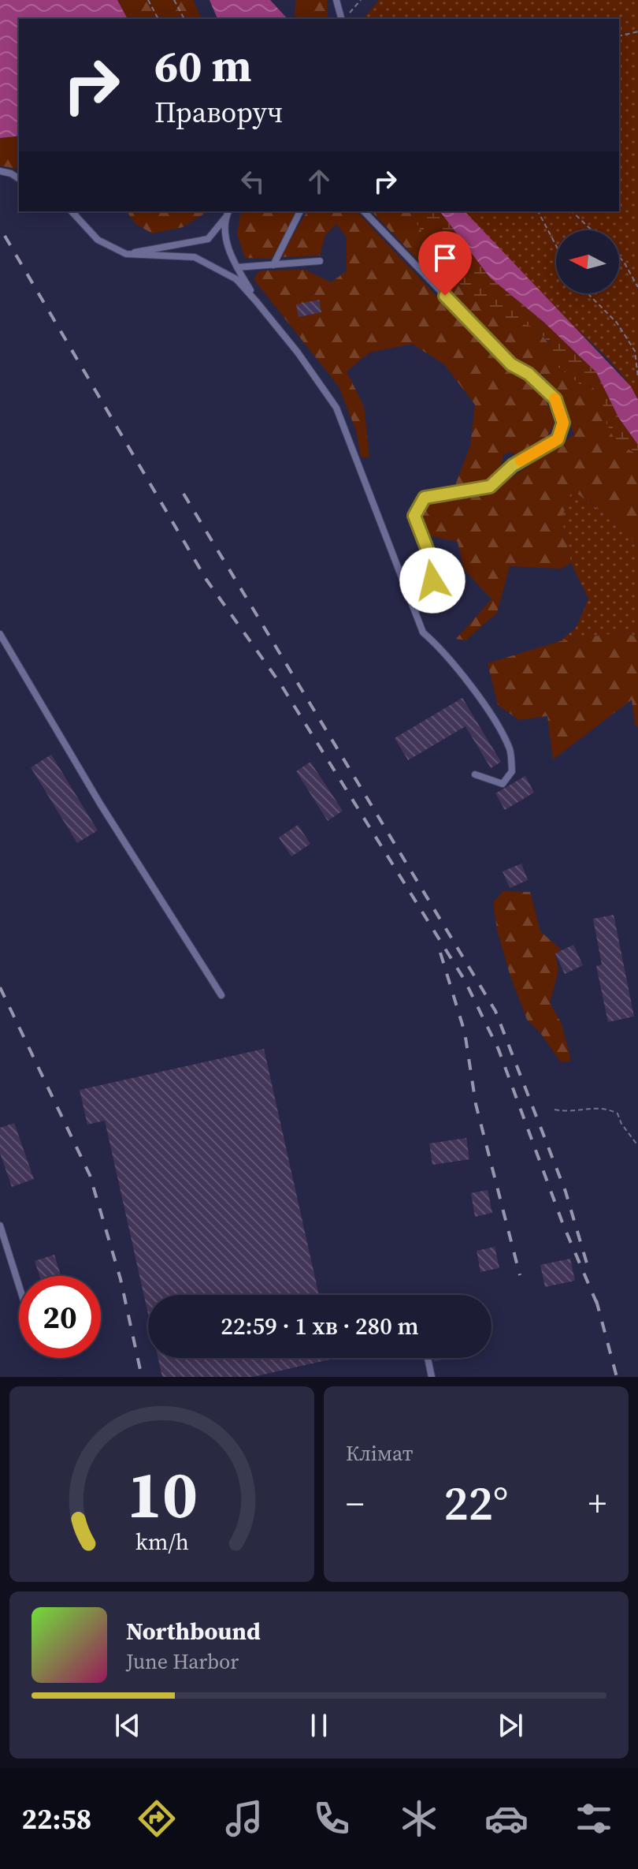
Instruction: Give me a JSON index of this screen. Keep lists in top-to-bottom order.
{
  "north": "left",
  "page": {
    "turn": ["60 m", "Праворуч"],
    "limit": "20",
    "trip": "22:59 · 1 хв · 280 m",
    "tile": "Клімат",
    "heat": ["−", "22°", "+"],
    "song": ["Northbound", "June Harbor"],
    "tabs": "22:58",
    "gauge": ["10", "km/h"]
  }
}
